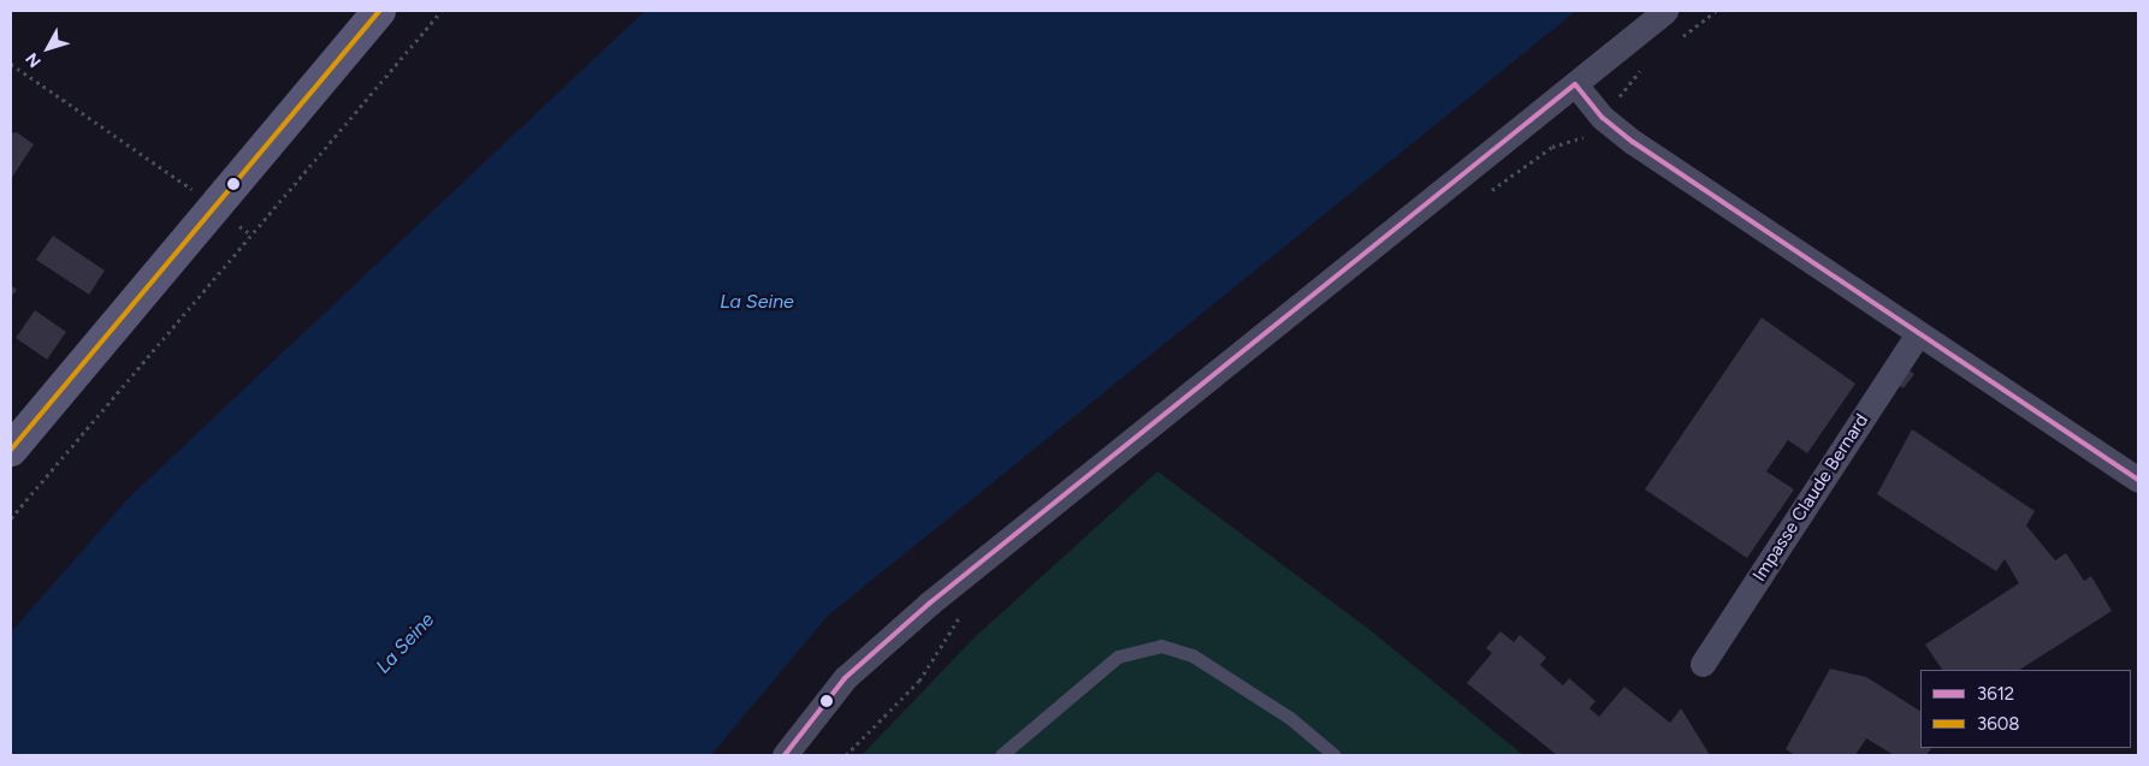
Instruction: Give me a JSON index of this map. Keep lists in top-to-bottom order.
{
  "streets": {
    "street": ["Impasse Claude Bernard"]
  },
  "water": ["La Seine"],
  "lines": ["transit line 3608", "transit line 3612"],
  "legend": ["3612", "3608"],
  "north": "bottom left"
}
